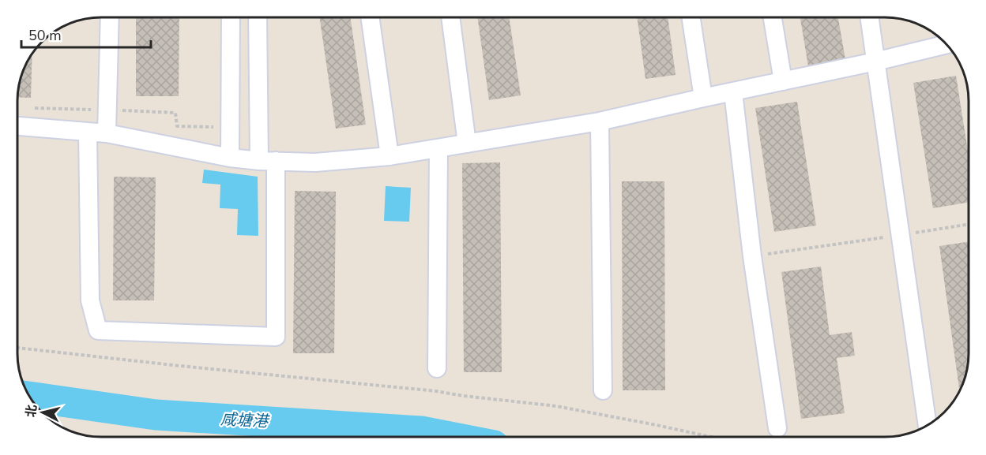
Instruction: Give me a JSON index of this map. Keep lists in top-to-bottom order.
{
  "water": ["咸塘港"],
  "scale_bar": "50 m",
  "north": "left"
}
